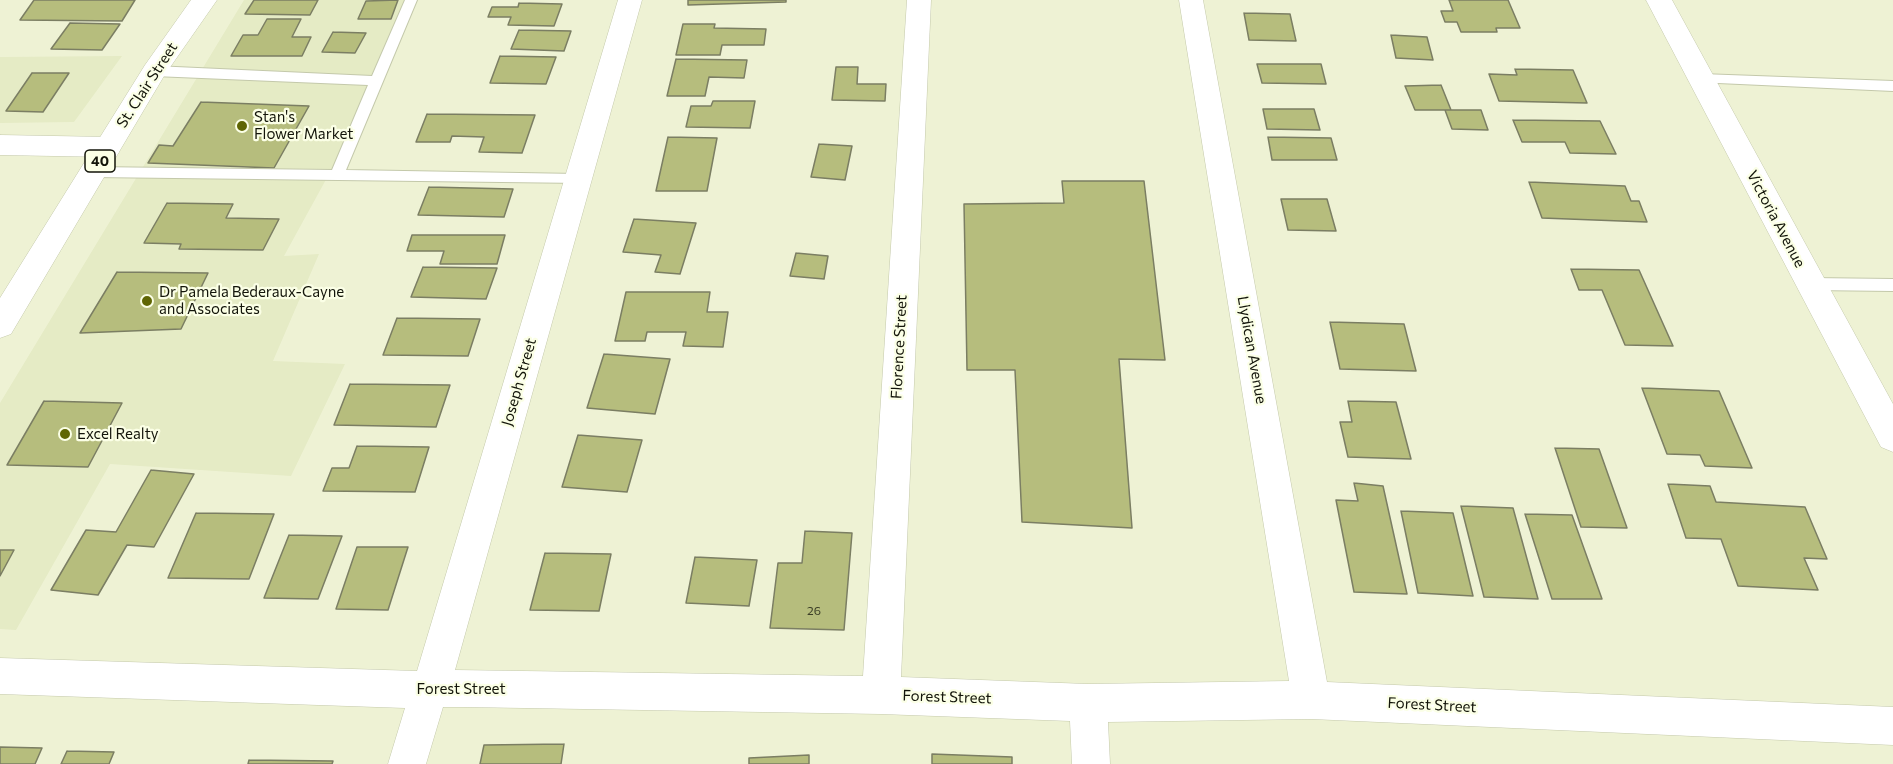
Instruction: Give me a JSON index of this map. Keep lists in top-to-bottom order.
{
  "streets": {
    "street": [
      "St. Clair Street",
      "40",
      "Victoria Avenue",
      "Florence Street",
      "Llydican Avenue",
      "Joseph Street",
      "Forest Street"
    ]
  },
  "crossings": [
    ["Florence Street", "Forest Street"],
    ["Llydican Avenue", "Forest Street"],
    ["Joseph Street", "Forest Street"]
  ],
  "places": ["Stan's Flower Market", "Dr Pamela Bederaux-Cayne and Associates", "Excel Realty"],
  "house_numbers": ["26"]
}
